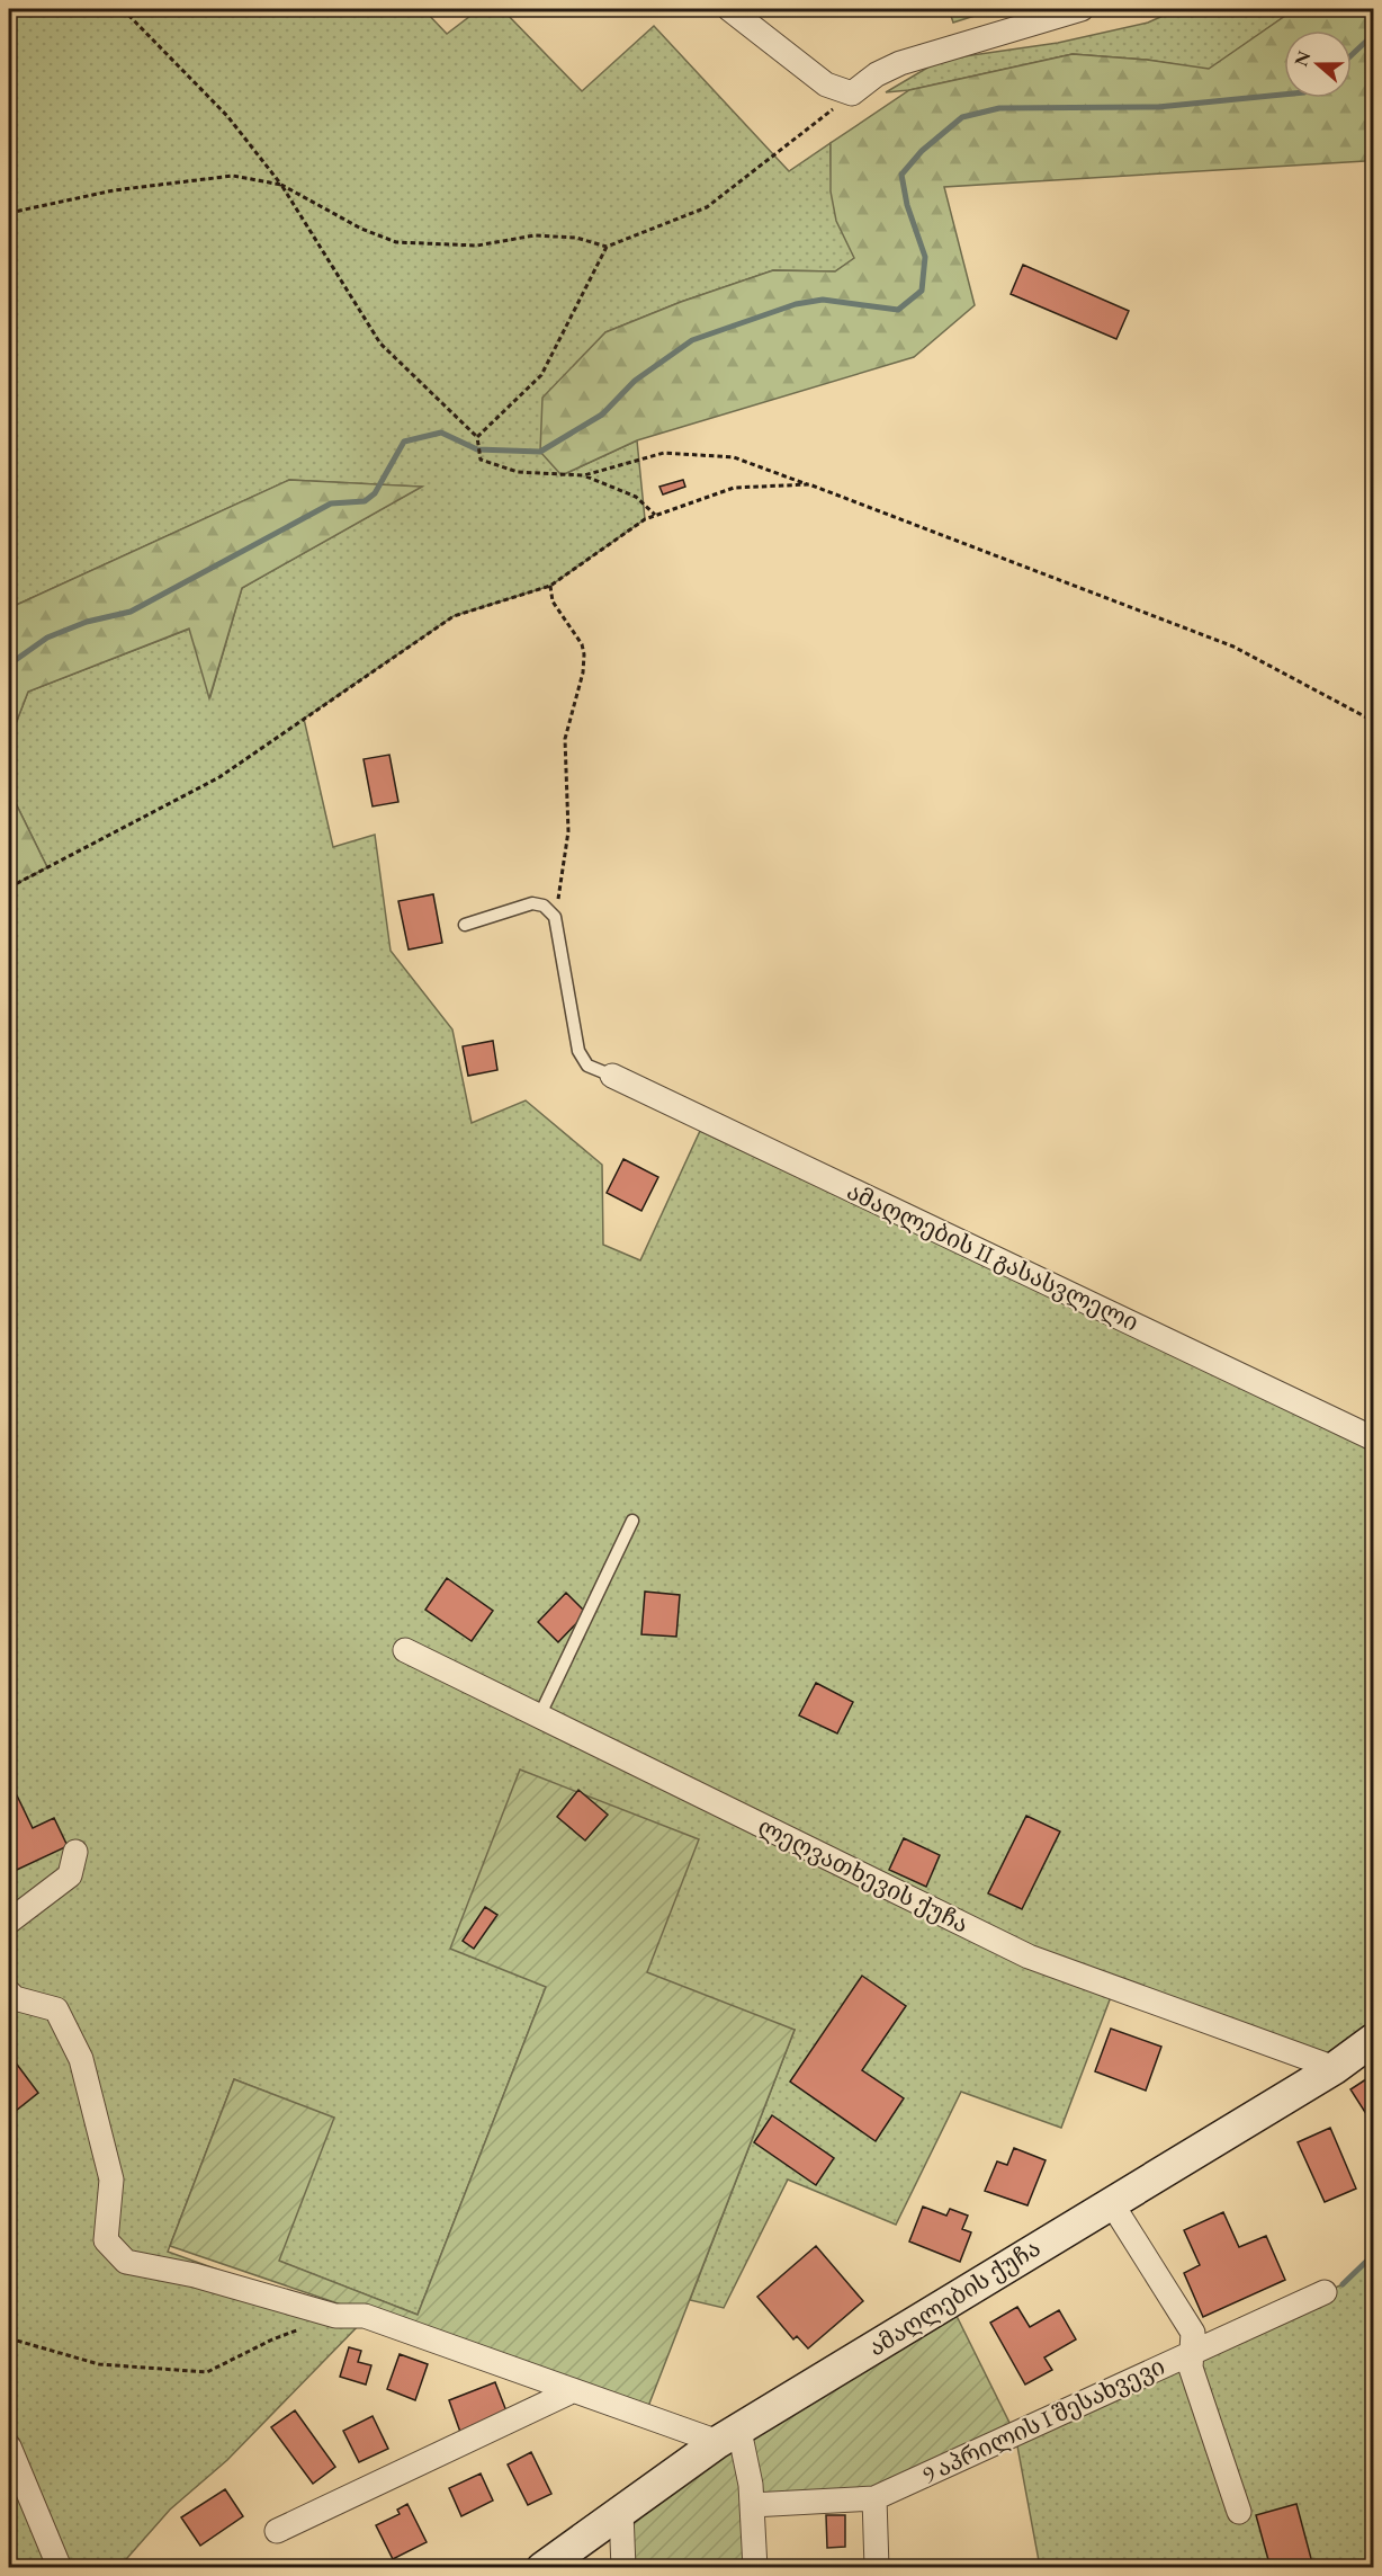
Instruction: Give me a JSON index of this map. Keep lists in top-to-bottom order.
{
  "streets": {
    "street": [
      "ამაღლების II გასასვლელი",
      "ლეღვათხევის ქუჩა",
      "ამაღლების ქუჩა",
      "9 აპრილის I შესახვევი"
    ]
  },
  "crossings": [
    ["ლეღვათხევის ქუჩა", "ამაღლების ქუჩა"]
  ],
  "north": "left"
}
